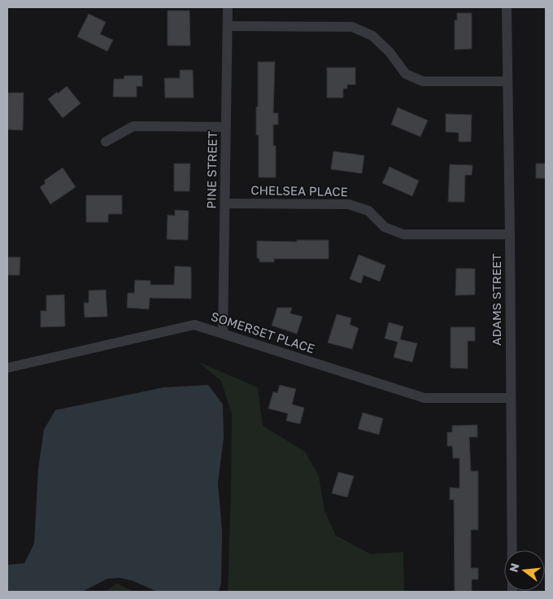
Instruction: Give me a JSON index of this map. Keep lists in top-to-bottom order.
{
  "streets": {
    "street": [
      "PINE STREET",
      "CHELSEA PLACE",
      "ADAMS STREET",
      "SOMERSET PLACE"
    ]
  },
  "crossings": [
    ["PINE STREET", "CHELSEA PLACE"],
    ["PINE STREET", "SOMERSET PLACE"],
    ["CHELSEA PLACE", "ADAMS STREET"],
    ["ADAMS STREET", "SOMERSET PLACE"]
  ],
  "north": "left"
}
